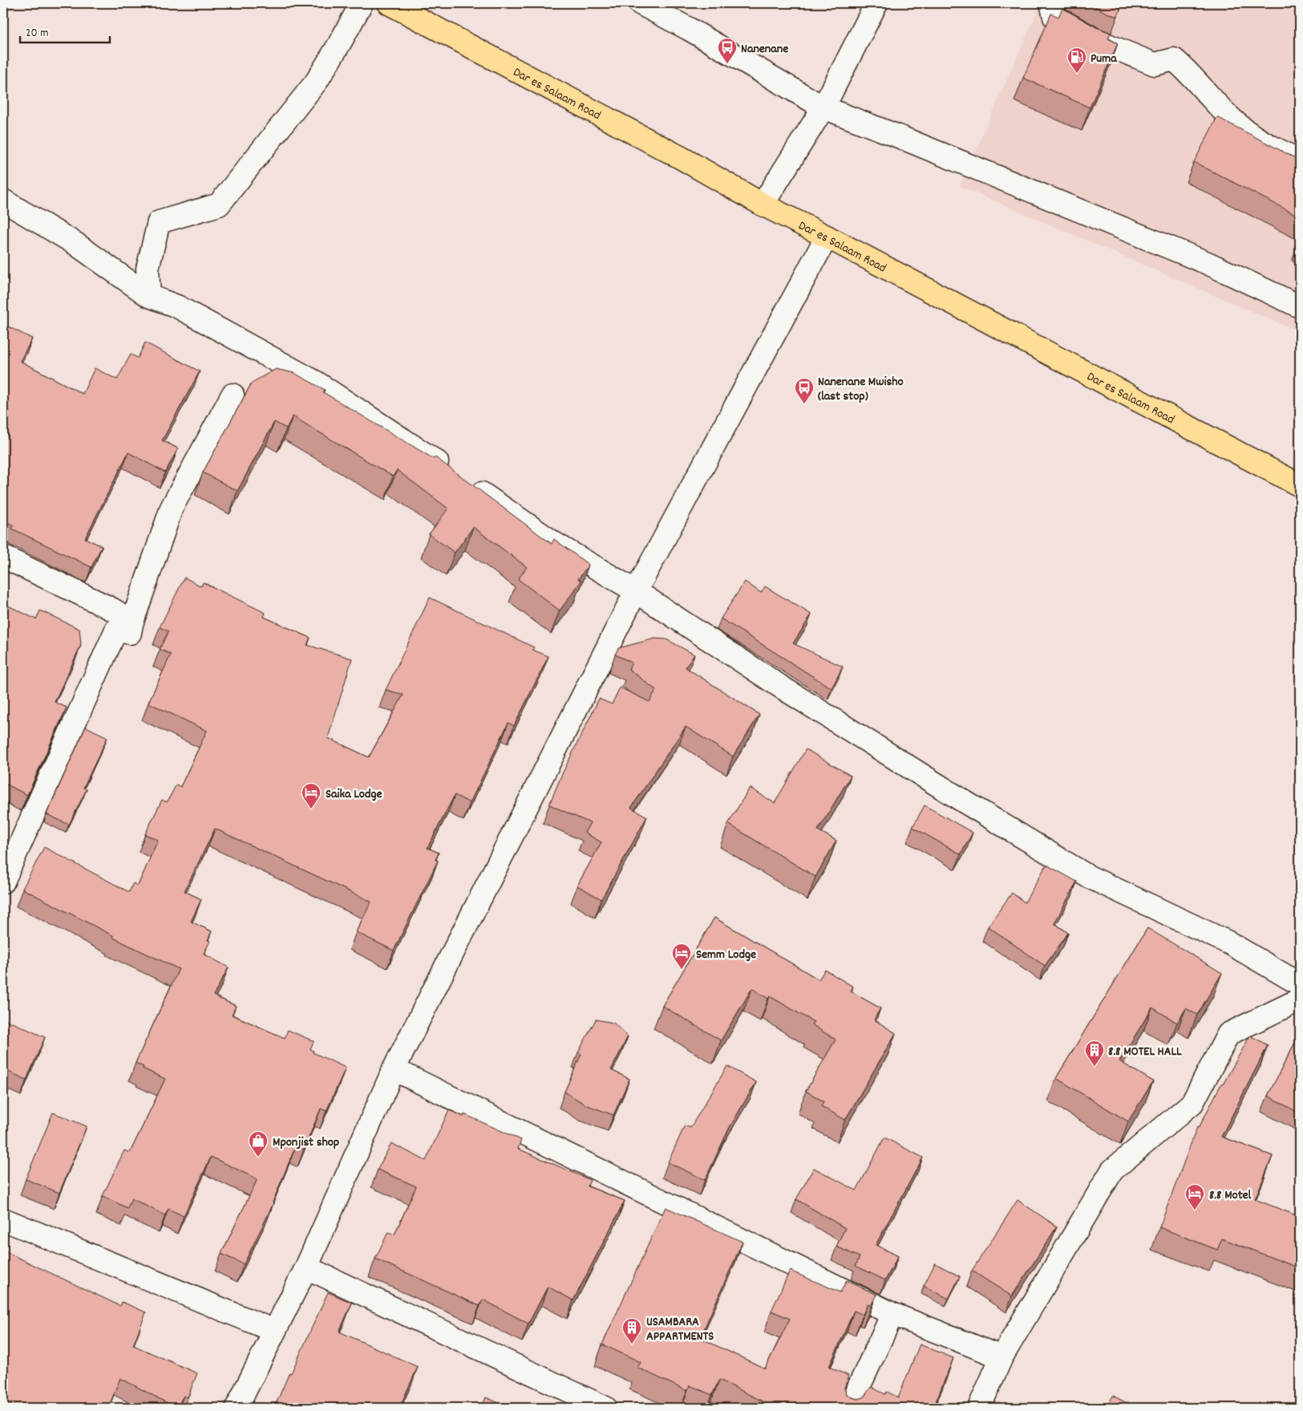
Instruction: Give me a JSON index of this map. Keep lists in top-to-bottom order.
{
  "streets": {
    "highway": ["Dar es Salaam Road"]
  },
  "places": {
    "bus stop": ["Nanenane", "Nanenane Mwisho (last stop)"],
    "fuel station": ["Puma"],
    "hotel": ["Saika Lodge", "Semm Lodge", "8.8 Motel"],
    "building": ["8.8 MOTEL HALL", "USAMBARA APPARTMENTS"],
    "shop": ["Mponjist shop"]
  },
  "scale_bar": "20 m"
}
